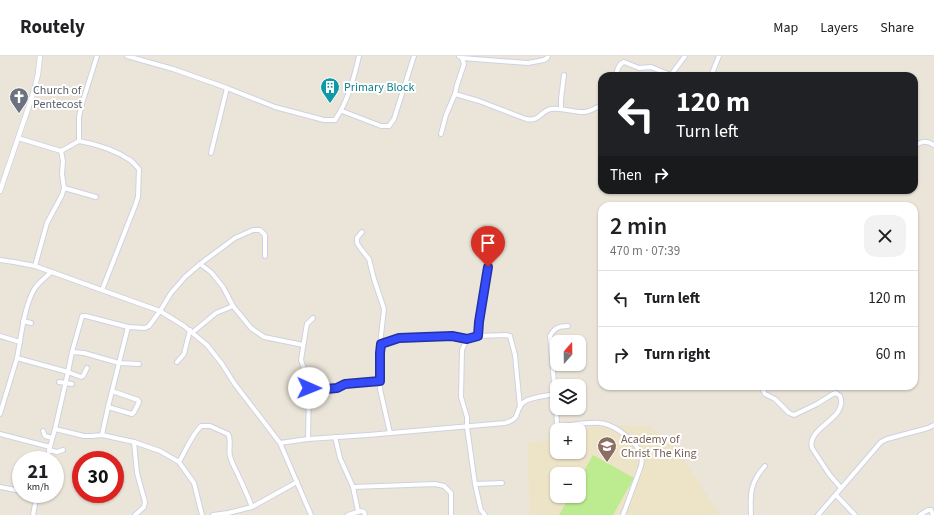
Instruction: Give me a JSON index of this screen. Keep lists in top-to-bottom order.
{
  "places": {
    "building": ["Primary Block"],
    "church": ["Church of Pentecost"],
    "school or university": ["Academy of Christ The King"]
  },
  "north": "top",
  "page": {
    "header": "Routely",
    "nav": ["Map", "Layers", "Share"],
    "turn": ["120 m", "Turn left"],
    "then": "Then",
    "heading": ["2 min", "470 m · 07:39"],
    "list": [
      {
        "name": "Turn left",
        "value": "120 m"
      },
      {
        "name": "Turn right",
        "value": "60 m"
      }
    ],
    "map_buttons": ["+", "−"],
    "speed": "21 km/h",
    "limit": "30"
  }
}
